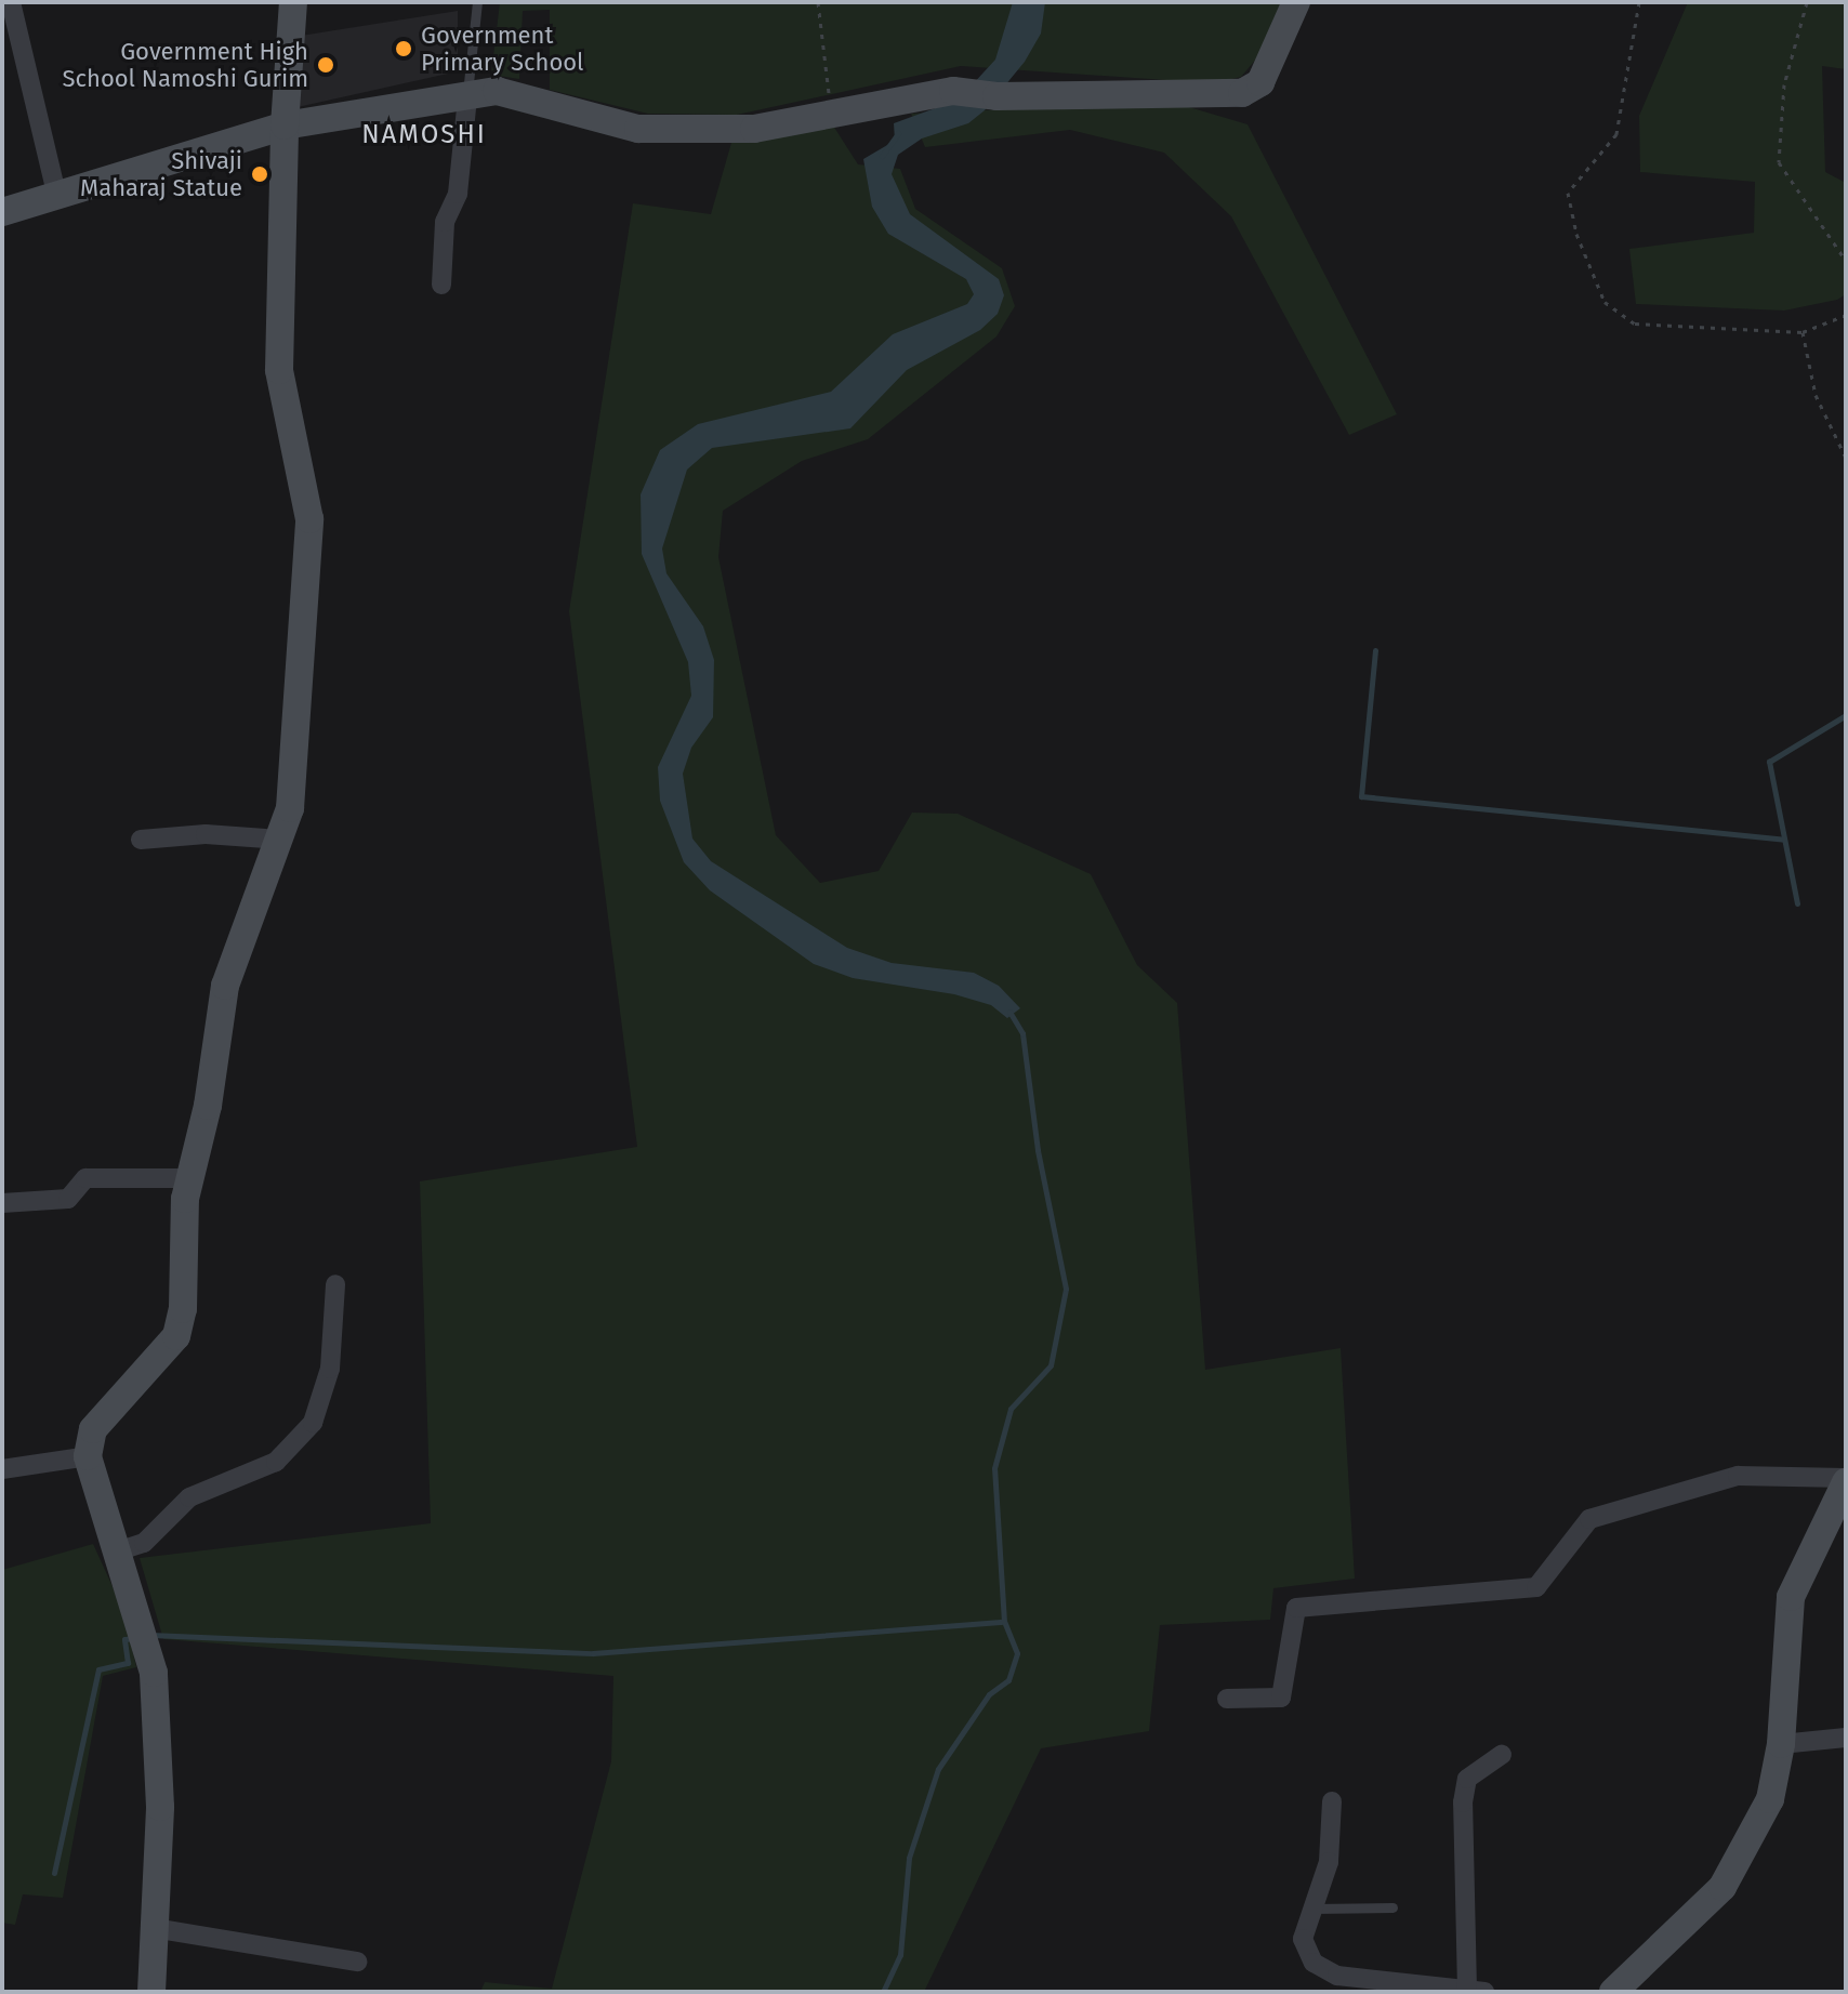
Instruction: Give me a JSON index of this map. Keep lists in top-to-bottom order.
{
  "districts": ["NAMOSHI"],
  "places": ["Government Primary School", "Government High School Namoshi Gurim", "Shivaji Maharaj Statue"]
}
